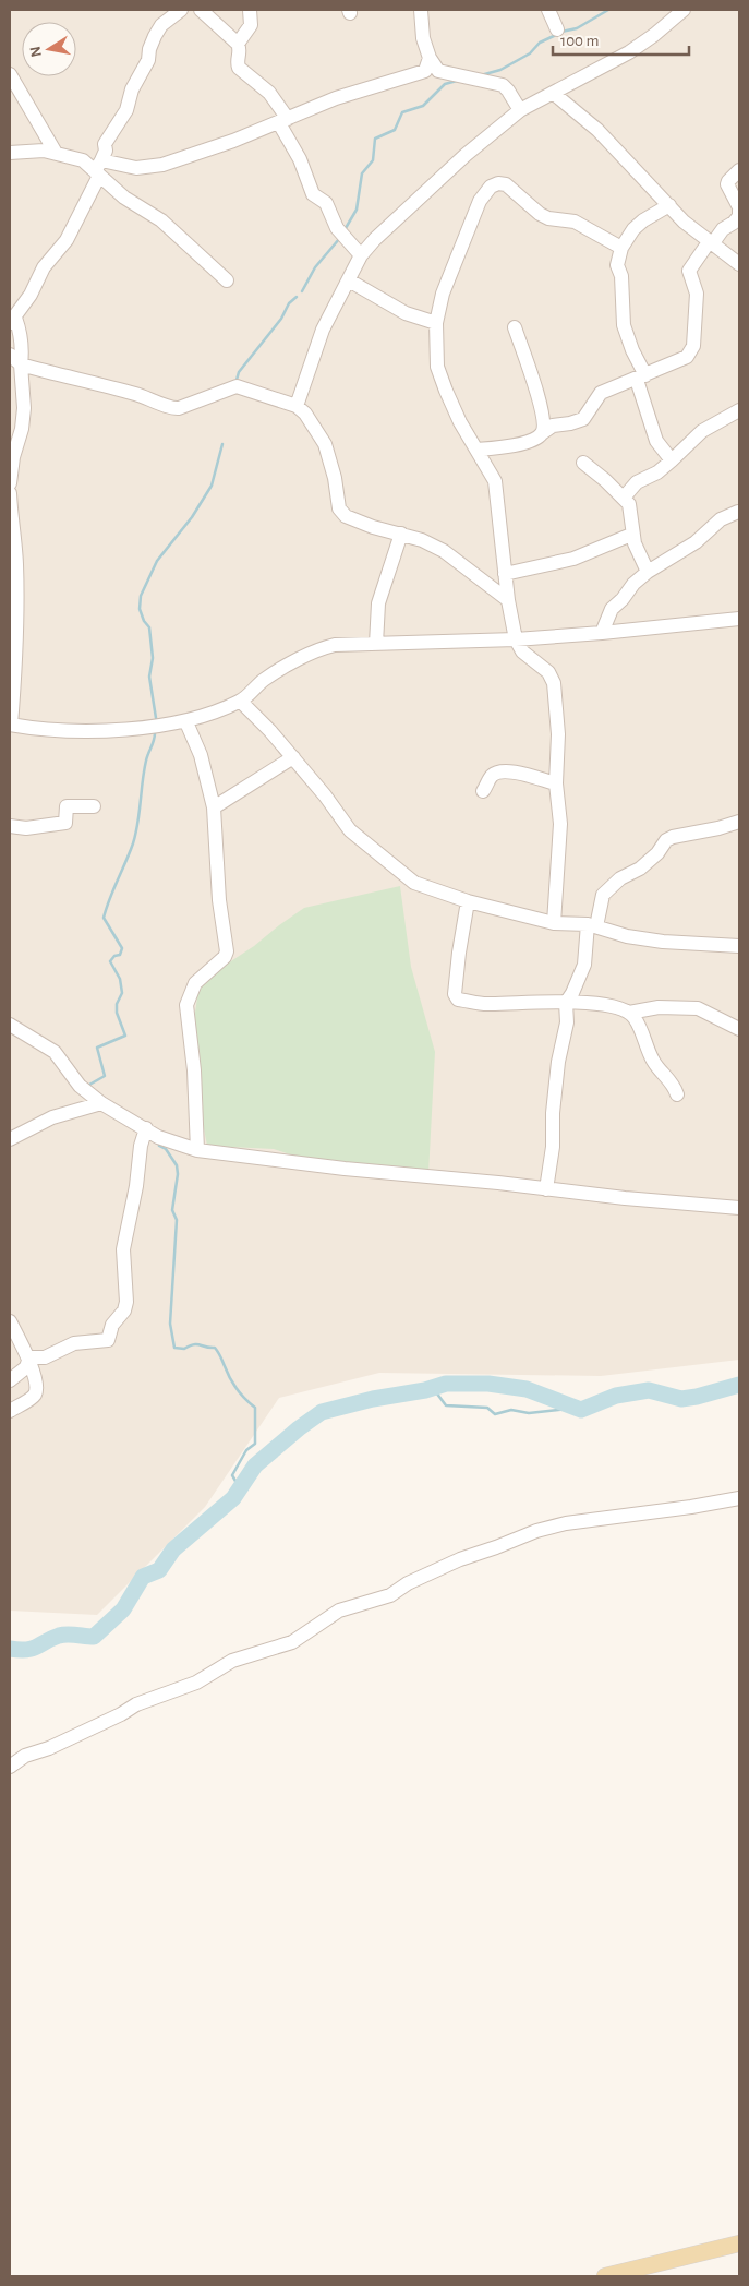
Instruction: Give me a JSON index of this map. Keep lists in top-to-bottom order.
{
  "scale_bar": "100 m",
  "north": "left"
}
